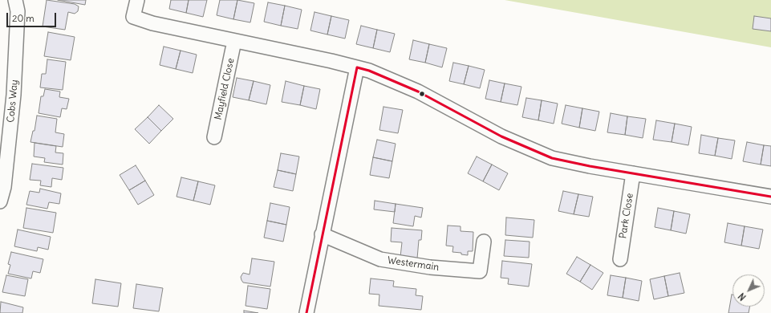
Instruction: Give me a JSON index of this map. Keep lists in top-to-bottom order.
{
  "streets": {
    "street": [
      "Mayfield Close",
      "Cobs Way",
      "Park Close",
      "Westermain"
    ]
  },
  "scale_bar": "20 m",
  "north": "bottom left"
}
